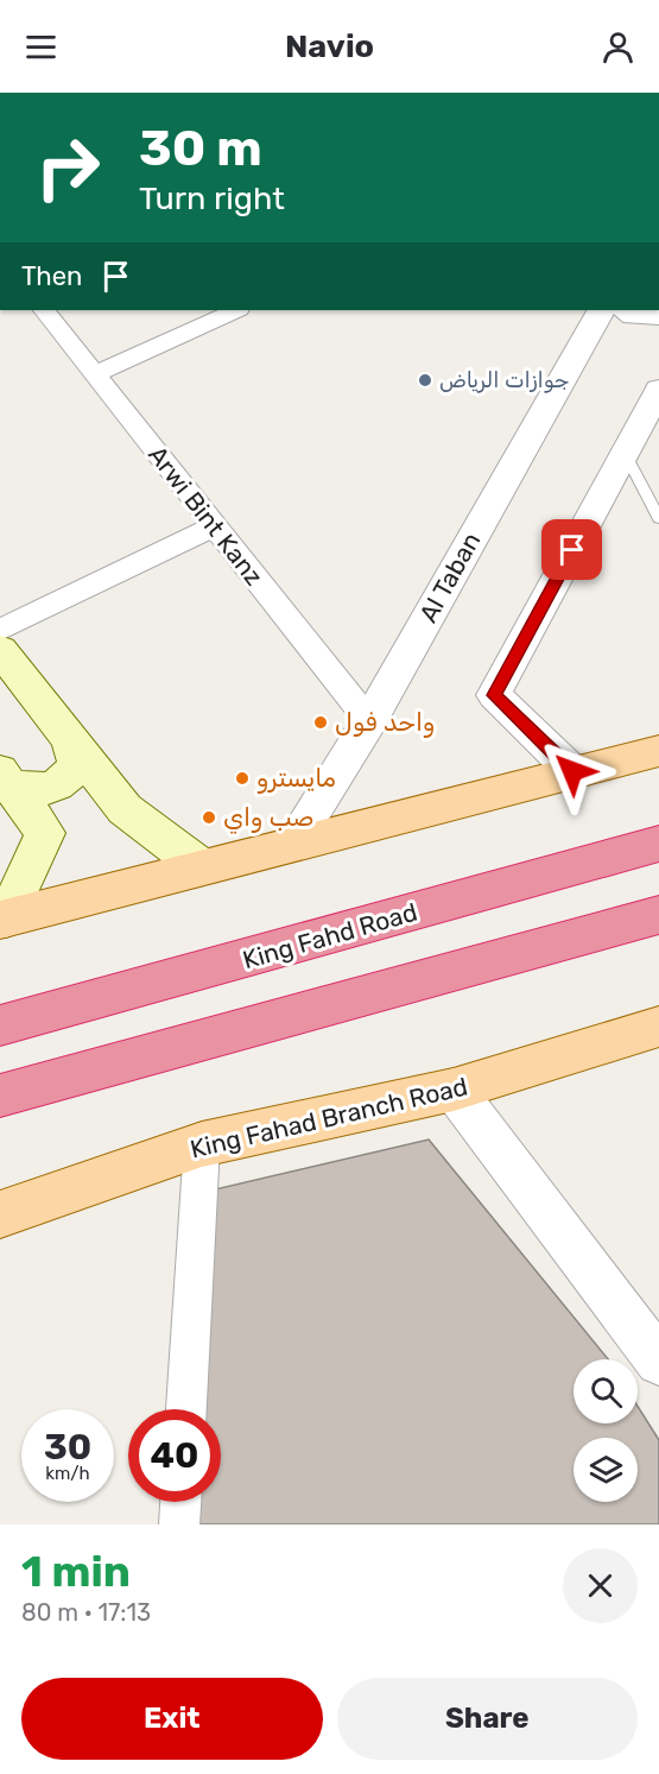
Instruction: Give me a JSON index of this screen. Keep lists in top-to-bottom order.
{
  "streets": {
    "highway": ["King Fahd Road"],
    "main road": ["King Fahad Branch Road"],
    "street": ["Arwi Bint Kanz", "Al Taban"]
  },
  "crossings": [
    ["Arwi Bint Kanz", "Al Taban"]
  ],
  "places": [
    "جوازات الرياض",
    "واحد فول",
    "مايسترو",
    "صب واي"
  ],
  "page": {
    "header": "Navio",
    "turn": ["30 m", "Turn right"],
    "then": "Then",
    "speed": "30 km/h",
    "limit": "40",
    "heading": ["1 min", "80 m · 17:13"],
    "buttons": ["Exit", "Share"]
  }
}
